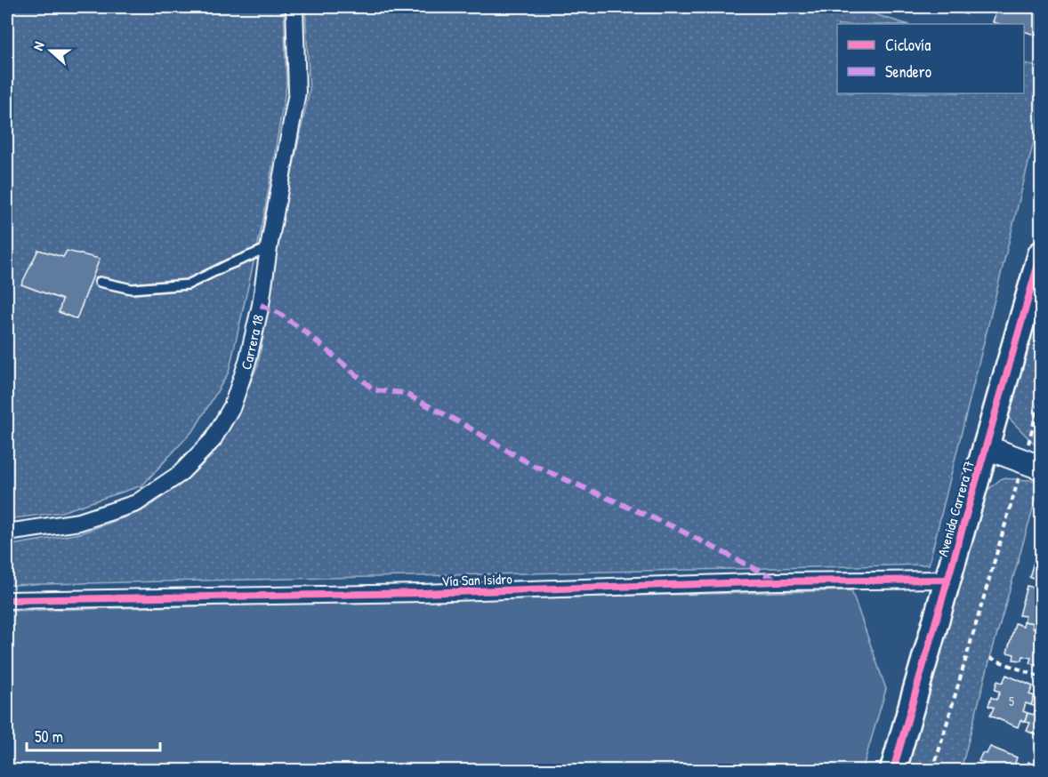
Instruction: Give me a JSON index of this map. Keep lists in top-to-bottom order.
{
  "streets": {
    "main road": ["Avenida Carrera 17"],
    "street": ["Carrera 18", "Vía San Isidro"]
  },
  "crossings": [
    ["Avenida Carrera 17", "Vía San Isidro"]
  ],
  "house_numbers": ["5"],
  "legend": ["Ciclovía", "Sendero"],
  "scale_bar": "50 m",
  "north": "left"
}
